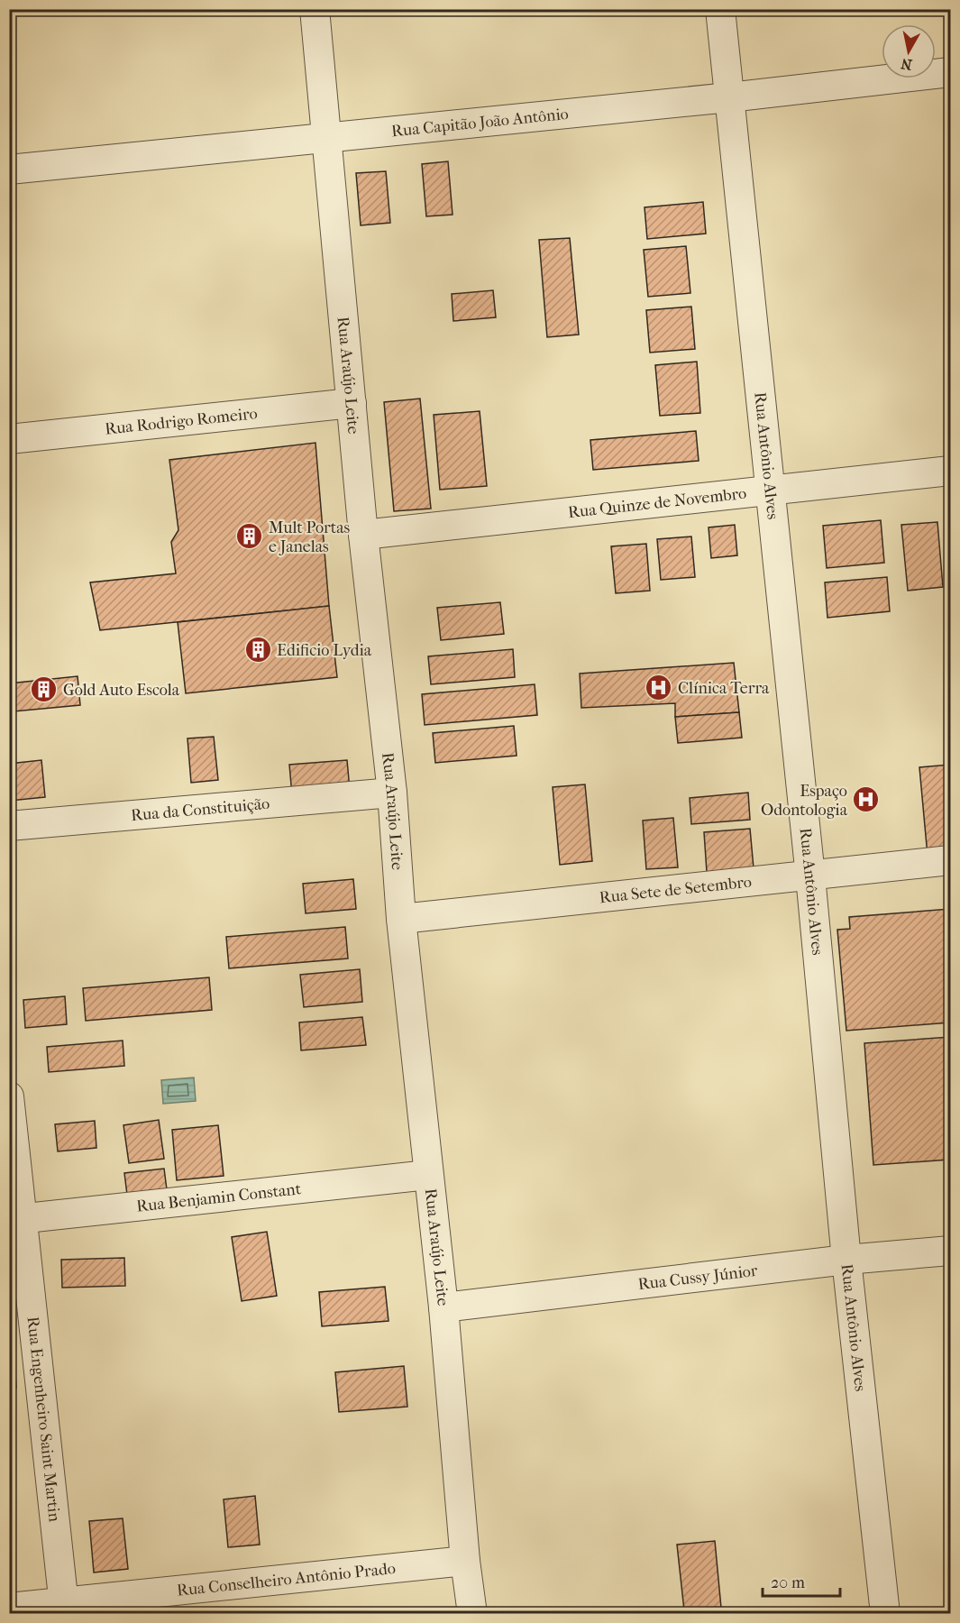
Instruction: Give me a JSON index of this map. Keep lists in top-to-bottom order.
{
  "streets": {
    "street": [
      "Rua Capitão João Antônio",
      "Rua Araújo Leite",
      "Rua Rodrigo Romeiro",
      "Rua Antônio Alves",
      "Rua Quinze de Novembro",
      "Rua da Constituição",
      "Rua Sete de Setembro",
      "Rua Benjamin Constant",
      "Rua Cussy Júnior",
      "Rua Engenheiro Saint Martin",
      "Rua Conselheiro Antônio Prado"
    ]
  },
  "crossings": [
    ["Rua Capitão João Antônio", "Rua Araújo Leite"],
    ["Rua Capitão João Antônio", "Rua Antônio Alves"],
    ["Rua Araújo Leite", "Rua Rodrigo Romeiro"],
    ["Rua Araújo Leite", "Rua Quinze de Novembro"],
    ["Rua Araújo Leite", "Rua da Constituição"],
    ["Rua Araújo Leite", "Rua Sete de Setembro"],
    ["Rua Araújo Leite", "Rua Benjamin Constant"],
    ["Rua Araújo Leite", "Rua Cussy Júnior"],
    ["Rua Araújo Leite", "Rua Conselheiro Antônio Prado"],
    ["Rua Antônio Alves", "Rua Quinze de Novembro"],
    ["Rua Antônio Alves", "Rua Sete de Setembro"],
    ["Rua Antônio Alves", "Rua Cussy Júnior"],
    ["Rua Benjamin Constant", "Rua Engenheiro Saint Martin"],
    ["Rua Engenheiro Saint Martin", "Rua Conselheiro Antônio Prado"]
  ],
  "places": {
    "building": ["Mult Portas e Janelas", "Edificio Lydia", "Gold Auto Escola"],
    "hospital": ["Clínica Terra", "Espaço Odontologia"]
  },
  "scale_bar": "20 m",
  "north": "bottom"
}
